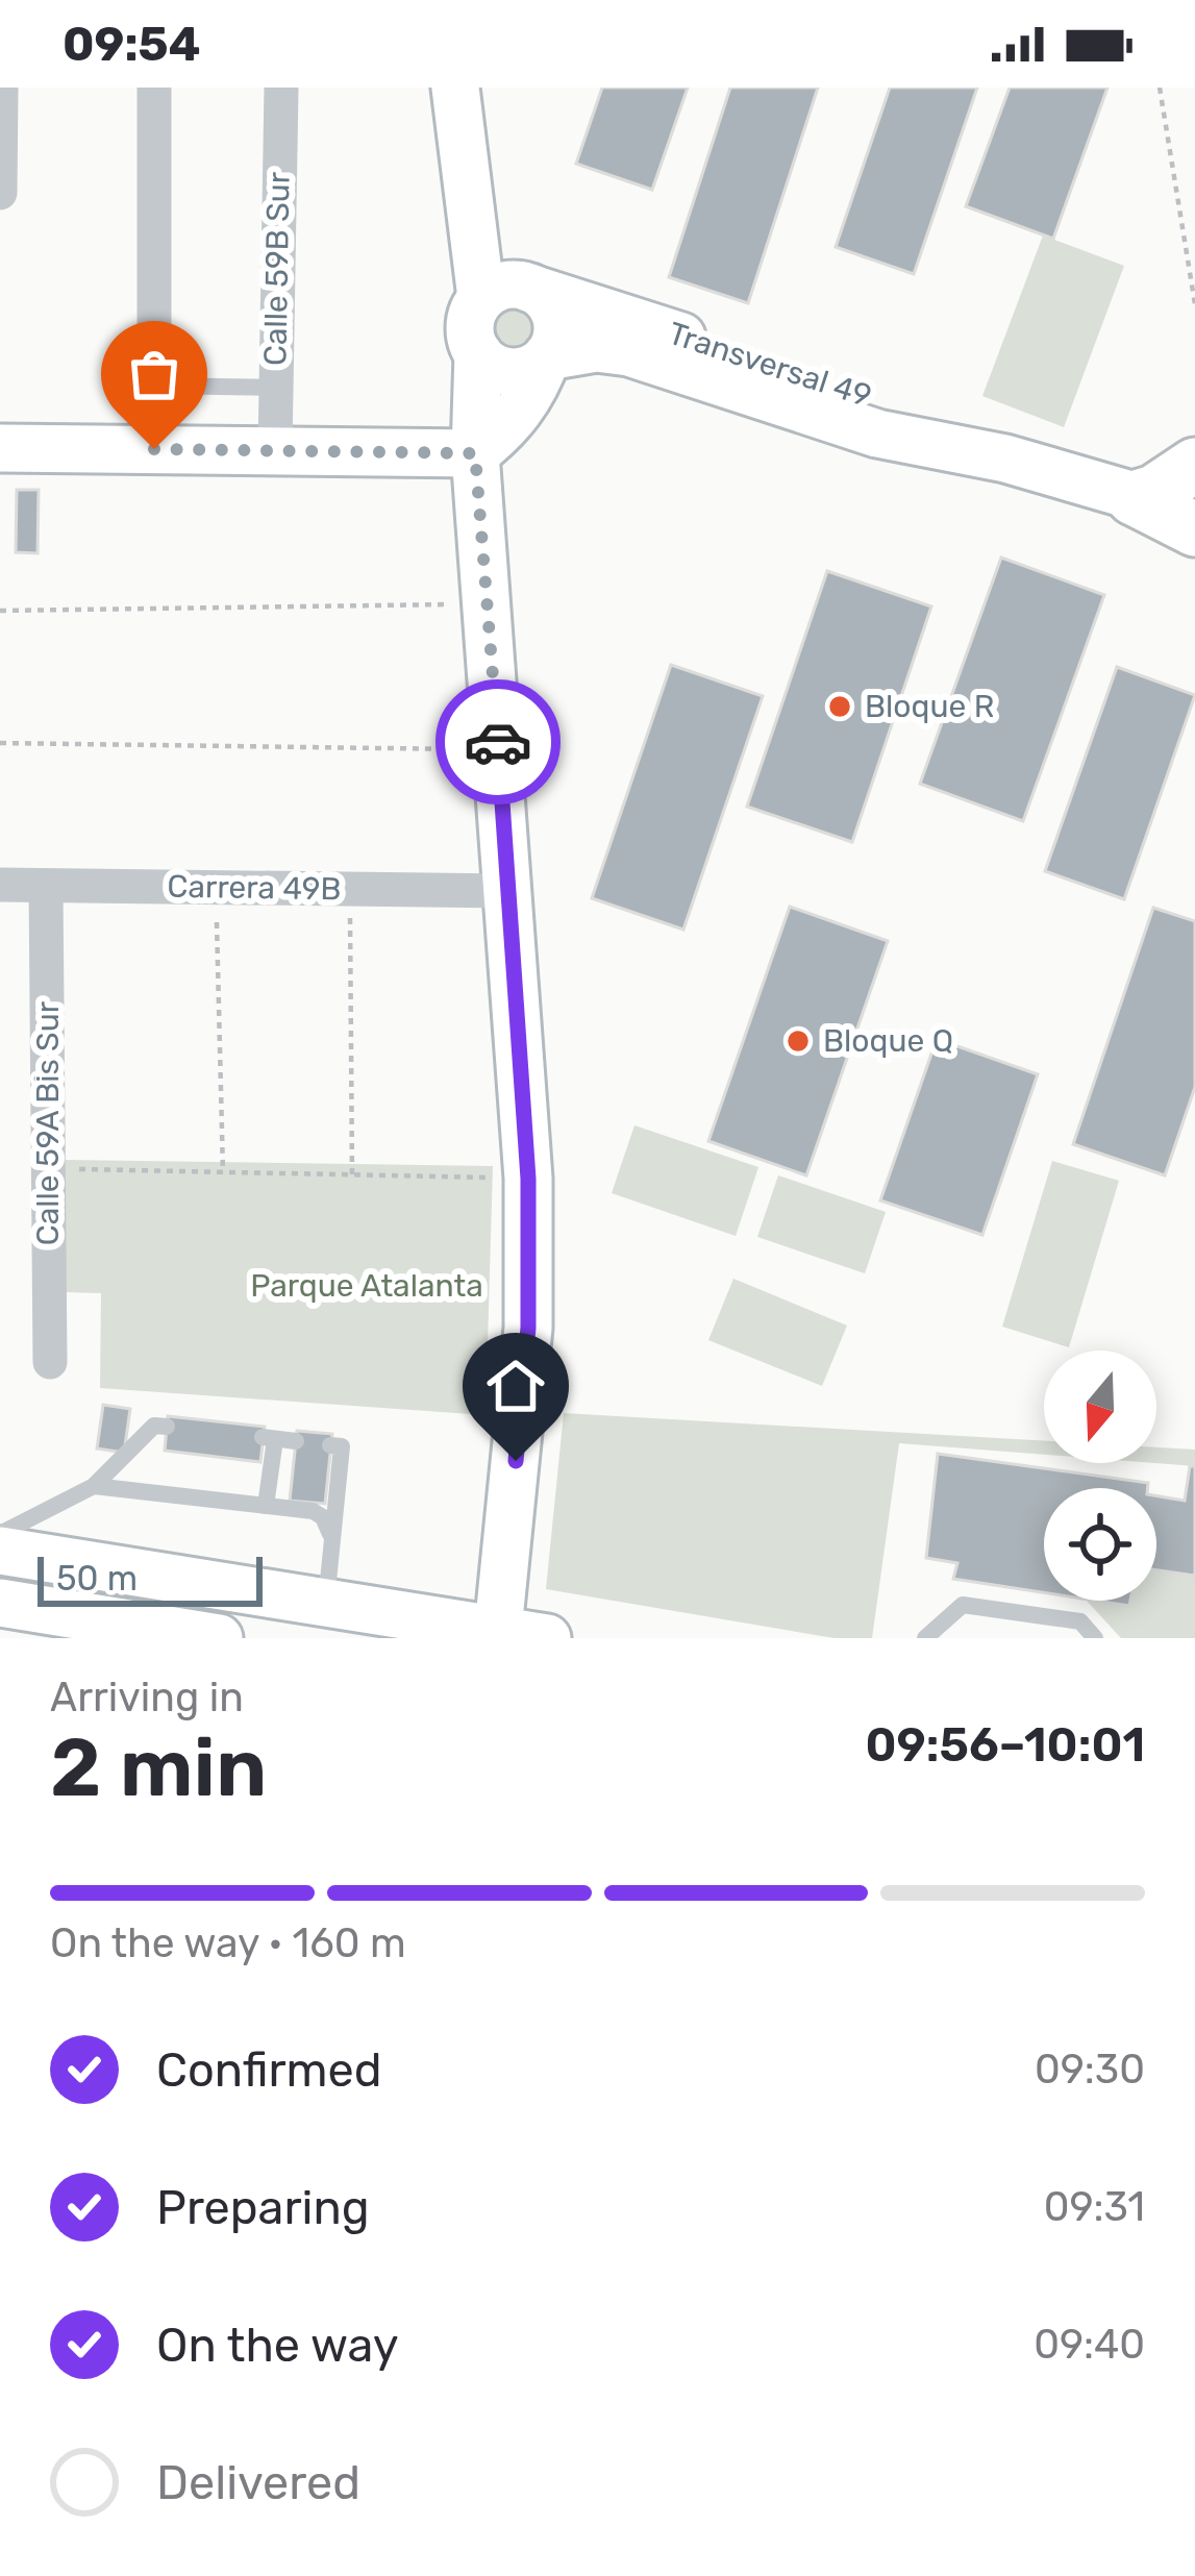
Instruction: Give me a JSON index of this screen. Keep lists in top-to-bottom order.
{
  "streets": {
    "street": [
      "Calle 59B Sur",
      "Transversal 49",
      "Carrera 49B",
      "Calle 59A Bis Sur"
    ]
  },
  "crossings": [
    ["Carrera 49B", "Calle 59A Bis Sur"]
  ],
  "parks": ["Parque Atalanta"],
  "places": ["Bloque R", "Bloque Q"],
  "scale_bar": "50 m",
  "north": "bottom",
  "page": {
    "status": "09:54",
    "scale": "50 m",
    "heading": ["2 min", "Arriving in", "09:56–10:01"],
    "bar": "On the way · 160 m",
    "list": [
      ["Confirmed", "09:30"],
      ["Preparing", "09:31"],
      ["On the way", "09:40"],
      "Delivered"
    ]
  }
}
